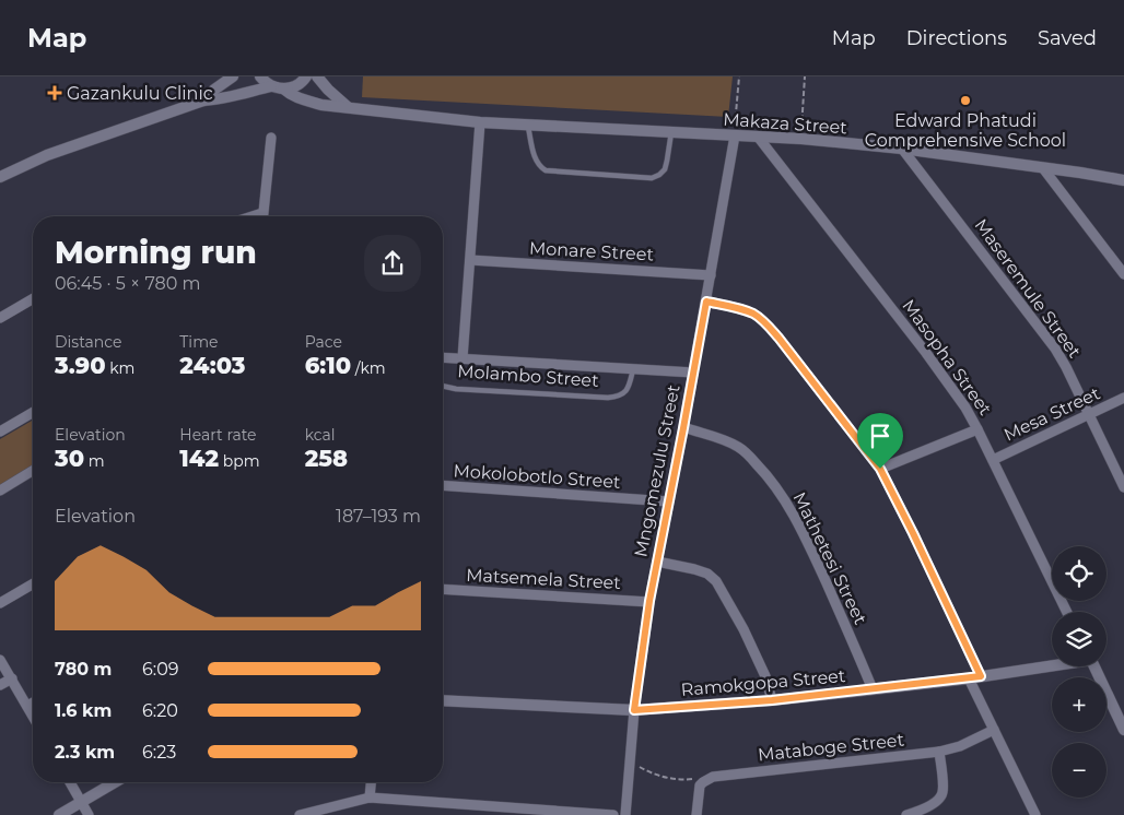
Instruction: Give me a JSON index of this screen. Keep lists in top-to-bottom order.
{
  "streets": {
    "street": [
      "Makaza Street",
      "Monare Street",
      "Maseremule Street",
      "Masopha Street",
      "Molambo Street",
      "Mesa Street",
      "Mngomezulu Street",
      "Mokolobotlo Street",
      "Mathetesi Street",
      "Matsemela Street",
      "Ramokgopa Street",
      "Mataboge Street"
    ]
  },
  "crossings": [
    ["Makaza Street", "Maseremule Street"],
    ["Makaza Street", "Masopha Street"],
    ["Makaza Street", "Mngomezulu Street"],
    ["Monare Street", "Mngomezulu Street"],
    ["Maseremule Street", "Mesa Street"],
    ["Masopha Street", "Mesa Street"],
    ["Molambo Street", "Mngomezulu Street"],
    ["Mngomezulu Street", "Mokolobotlo Street"],
    ["Mngomezulu Street", "Mathetesi Street"],
    ["Mngomezulu Street", "Matsemela Street"],
    ["Mngomezulu Street", "Ramokgopa Street"],
    ["Mathetesi Street", "Ramokgopa Street"]
  ],
  "places": {
    "health": ["Gazankulu Clinic"],
    "other": ["Edward Phatudi Comprehensive School"]
  },
  "page": {
    "header": "Map",
    "nav": ["Map", "Directions", "Saved"],
    "heading": ["Morning run", "06:45 · 5 × 780 m"],
    "stats": [
      ["Distance", "3.90 km"],
      ["Time", "24:03"],
      ["Pace", "6:10 /km"],
      ["Elevation", "30 m"],
      ["Heart rate", "142 bpm"],
      ["kcal", "258"]
    ],
    "chart": ["Elevation", "187–193 m"],
    "map_buttons": ["+", "−"],
    "list": [
      {
        "name": "780 m",
        "note": "6:09"
      },
      {
        "name": "1.6 km",
        "note": "6:20"
      },
      {
        "name": "2.3 km",
        "note": "6:23"
      }
    ]
  }
}
